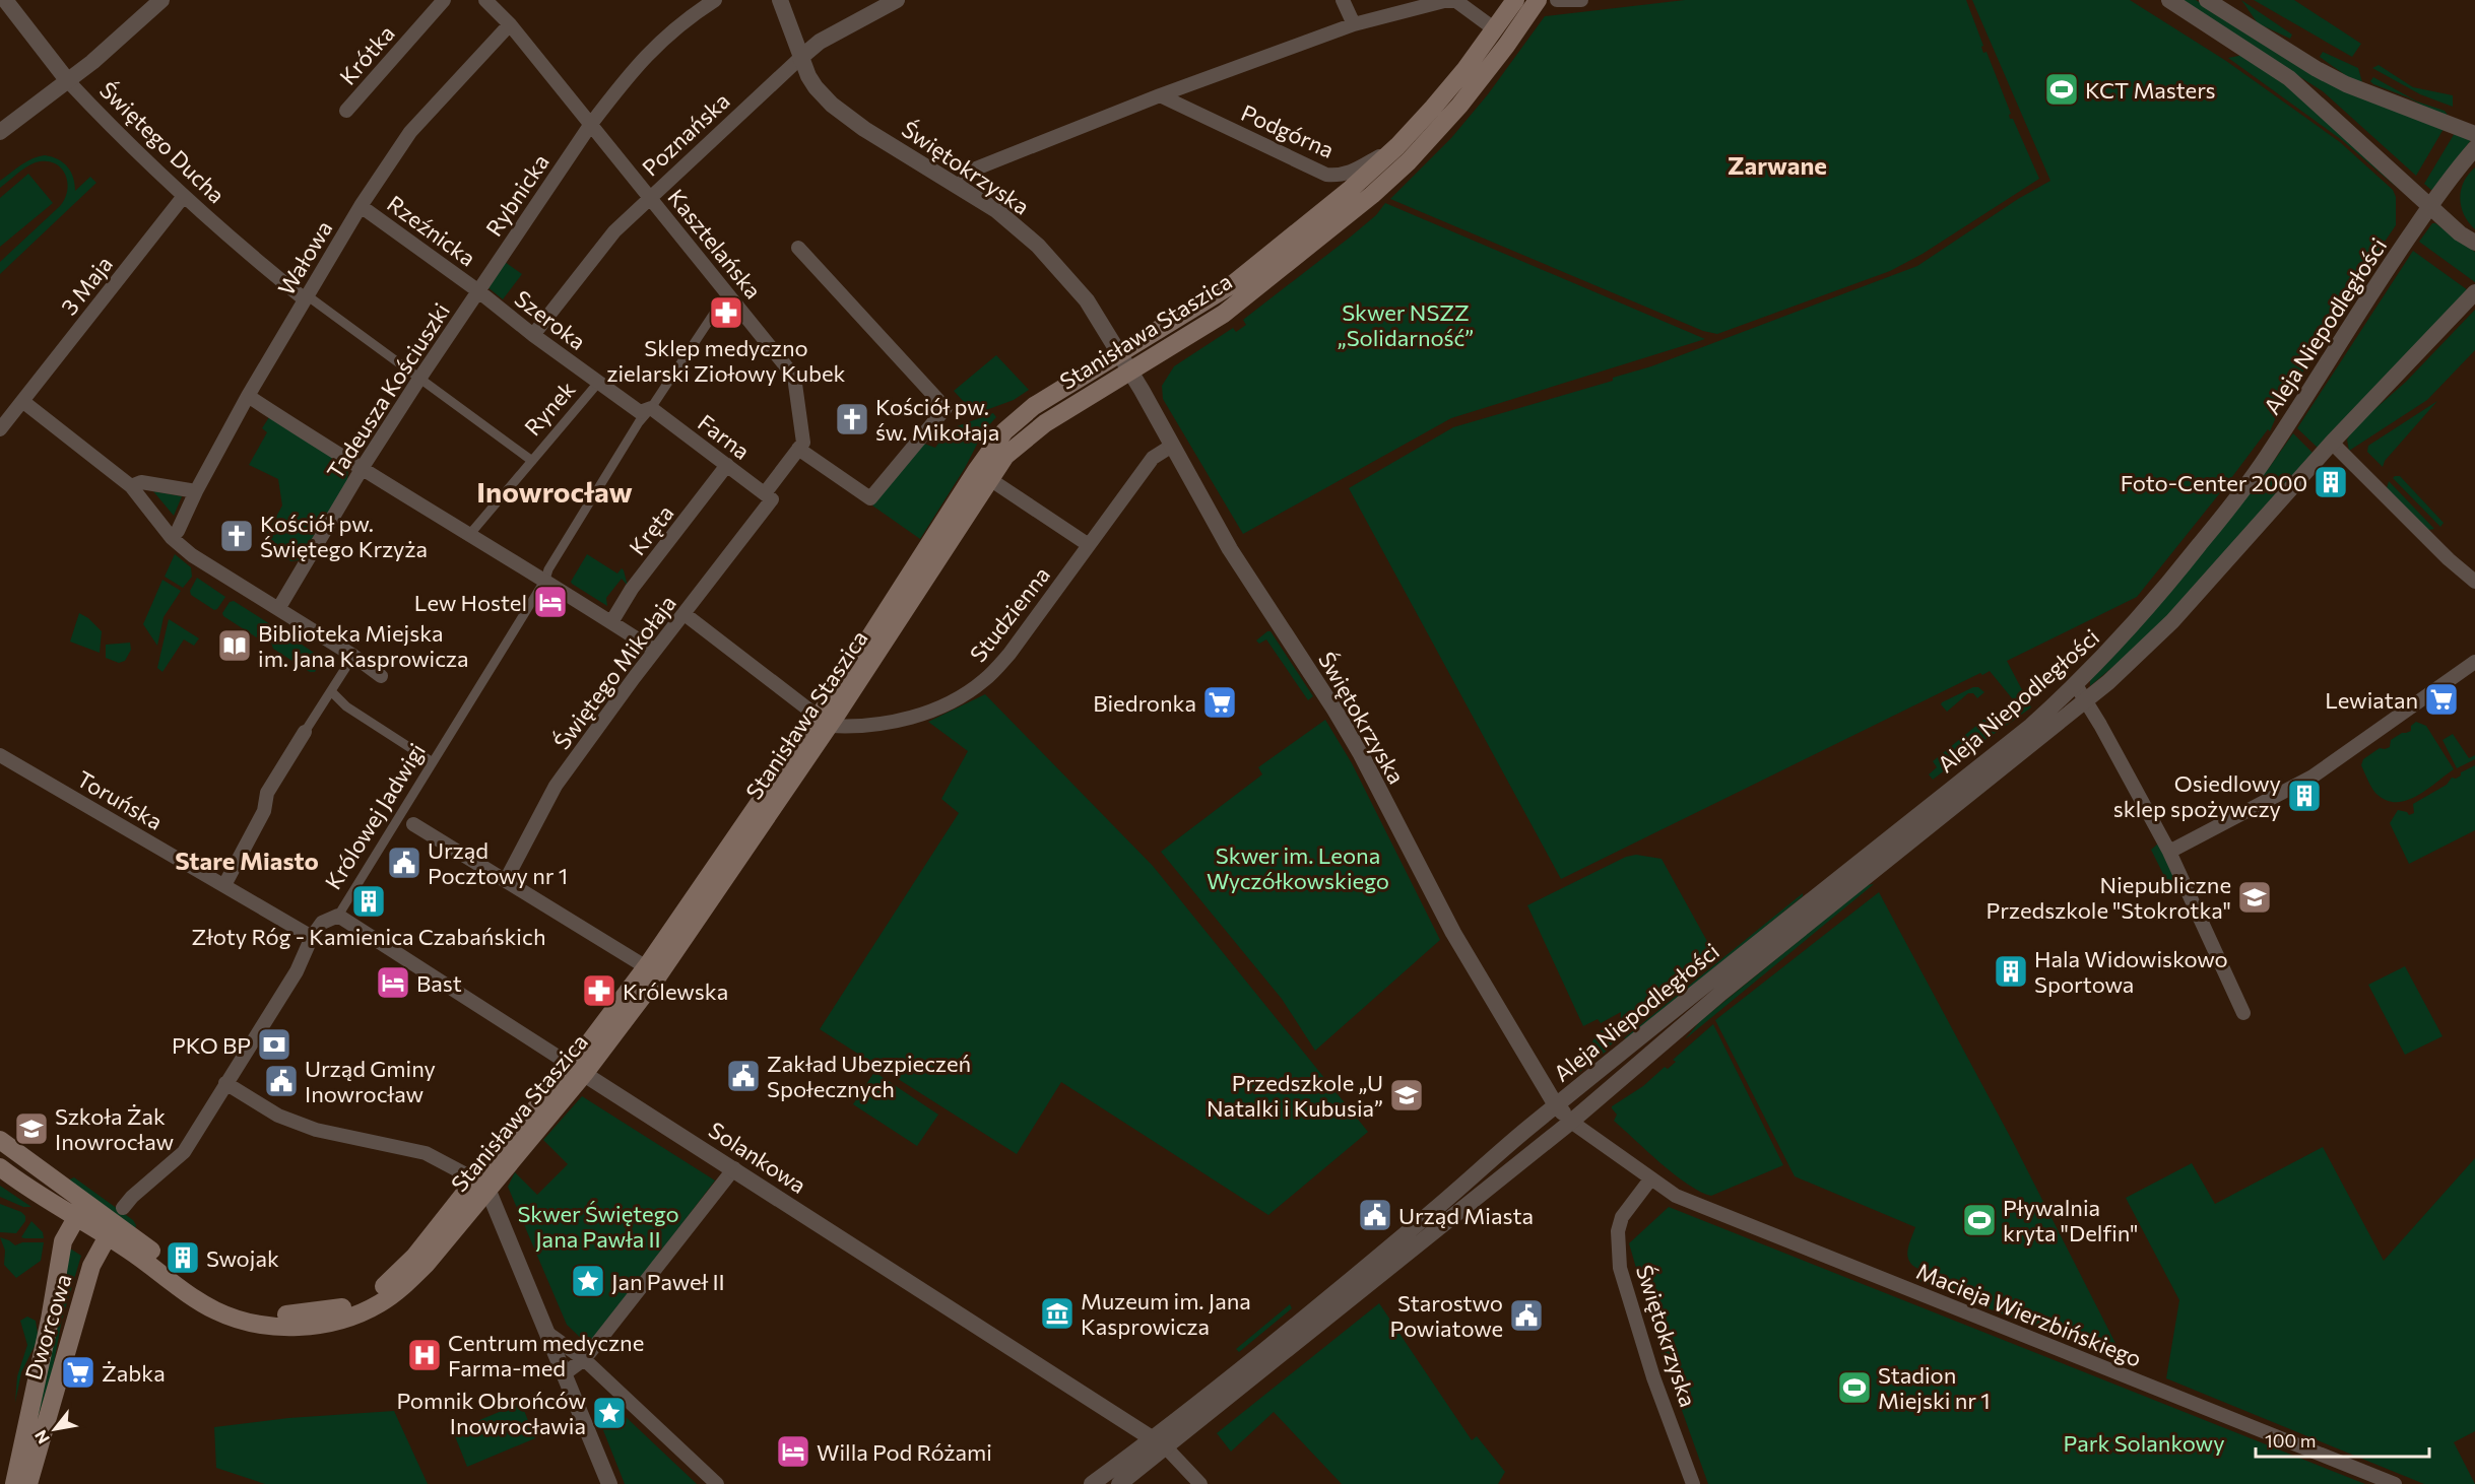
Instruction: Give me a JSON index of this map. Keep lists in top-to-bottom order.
{
  "streets": {
    "main road": ["Stanisława Staszica", "Dworcowa"],
    "street": [
      "Krótka",
      "Podgórna",
      "Poznańska",
      "Świętego Ducha",
      "Świętokrzyska",
      "Rybnicka",
      "Rzeźnicka",
      "Kasztelańska",
      "Wałowa",
      "3 Maja",
      "Szeroka",
      "Aleja Niepodległości",
      "Tadeusza Kościuszki",
      "Rynek",
      "Farna",
      "Kręta",
      "Studzienna",
      "Świętego Mikołaja",
      "Toruńska",
      "Królowej Jadwigi",
      "Solankowa",
      "Macieja Wierzbińskiego"
    ]
  },
  "crossings": [
    ["Podgórna", "Stanisława Staszica"],
    ["Poznańska", "Świętokrzyska"],
    ["Poznańska", "Kasztelańska"],
    ["Poznańska", "Szeroka"],
    ["Świętego Ducha", "Wałowa"],
    ["Świętego Ducha", "3 Maja"],
    ["Świętego Ducha", "Tadeusza Kościuszki"],
    ["Świętego Ducha", "Rynek"],
    ["Świętokrzyska", "Aleja Niepodległości"],
    ["Świętokrzyska", "Stanisława Staszica"],
    ["Świętokrzyska", "Studzienna"],
    ["Świętokrzyska", "Macieja Wierzbińskiego"],
    ["Rybnicka", "Rzeźnicka"],
    ["Rybnicka", "Kasztelańska"],
    ["Rybnicka", "Szeroka"],
    ["Rybnicka", "Tadeusza Kościuszki"],
    ["Rzeźnicka", "Wałowa"],
    ["Rzeźnicka", "Szeroka"],
    ["Rzeźnicka", "Tadeusza Kościuszki"],
    ["Kasztelańska", "Wałowa"],
    ["Kasztelańska", "Świętego Mikołaja"],
    ["Szeroka", "Tadeusza Kościuszki"],
    ["Szeroka", "Rynek"],
    ["Stanisława Staszica", "Studzienna"],
    ["Stanisława Staszica", "Królowej Jadwigi"],
    ["Stanisława Staszica", "Solankowa"],
    ["Stanisława Staszica", "Dworcowa"],
    ["Rynek", "Farna"],
    ["Farna", "Kręta"],
    ["Farna", "Świętego Mikołaja"],
    ["Toruńska", "Królowej Jadwigi"],
    ["Królowej Jadwigi", "Solankowa"],
    ["Królowej Jadwigi", "Dworcowa"]
  ],
  "districts": ["Zarwane", "Inowrocław", "Stare Miasto"],
  "parks": [
    "Skwer NSZZ „Solidarność”",
    "Skwer im. Leona Wyczółkowskiego",
    "Skwer Świętego Jana Pawła II",
    "Park Solankowy"
  ],
  "places": {
    "sports": ["KCT Masters", "Pływalnia kryta \"Delfin\"", "Stadion Miejski nr 1"],
    "pharmacy": ["Sklep medyczno zielarski Ziołowy Kubek", "Królewska"],
    "church": ["Kościół pw. św. Mikołaja", "Kościół pw. Świętego Krzyża"],
    "building": [
      "Foto-Center 2000",
      "Osiedlowy sklep spożywczy",
      "Złoty Róg - Kamienica Czabańskich",
      "Hala Widowiskowo Sportowa",
      "Swojak"
    ],
    "hotel": ["Lew Hostel", "Bast", "Willa Pod Różami"],
    "library": ["Biblioteka Miejska im. Jana Kasprowicza"],
    "supermarket": ["Lewiatan", "Biedronka", "Żabka"],
    "public building": [
      "Urząd Pocztowy nr 1",
      "Zakład Ubezpieczeń Społecznych",
      "Urząd Gminy Inowrocław",
      "Urząd Miasta",
      "Starostwo Powiatowe"
    ],
    "school or university": ["Niepubliczne Przedszkole \"Stokrotka\"", "Przedszkole „U Natalki i Kubusia”", "Szkoła Żak Inowrocław"],
    "bank": ["PKO BP"],
    "place": ["Jan Paweł II", "Pomnik Obrońców Inowrocławia"],
    "museum": ["Muzeum im. Jana Kasprowicza"],
    "hospital": ["Centrum medyczne Farma-med"]
  },
  "scale_bar": "100 m",
  "north": "bottom left"
}
